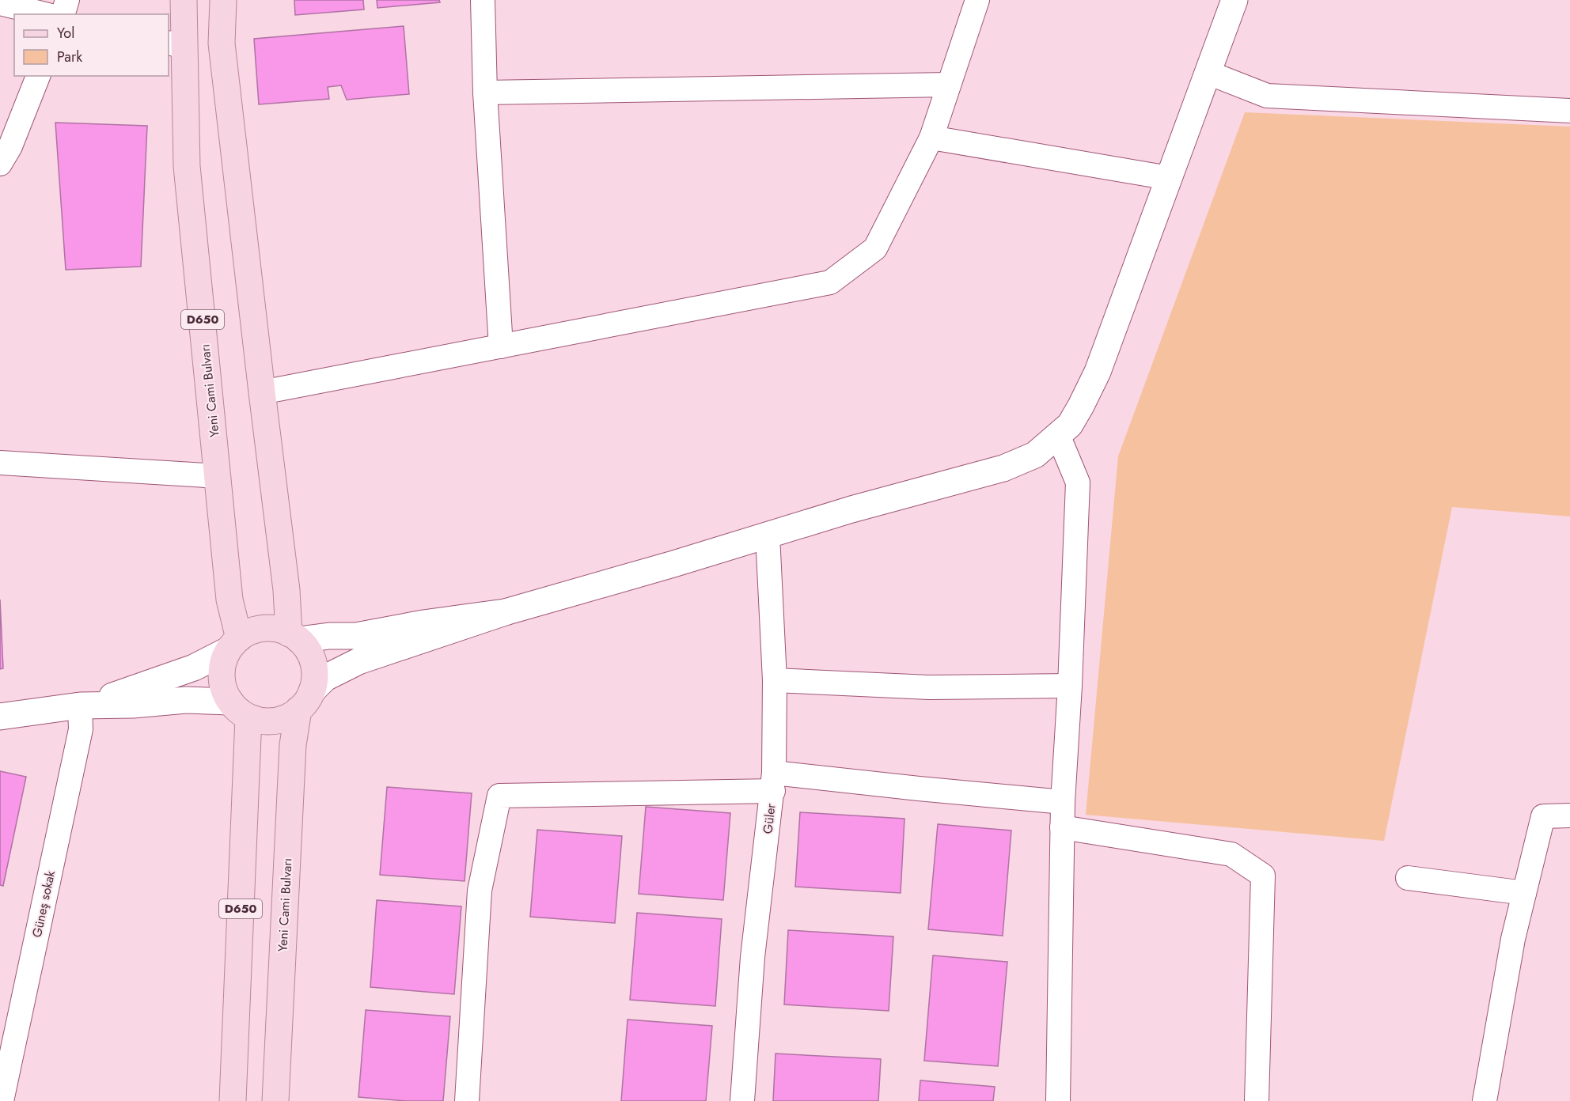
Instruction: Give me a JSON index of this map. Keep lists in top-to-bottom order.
{
  "streets": {
    "main road": ["D650", "Yeni Cami Bulvarı"],
    "street": ["Güler", "Güneş sokak"]
  },
  "crossings": [
    ["D650", "Yeni Cami Bulvarı"]
  ],
  "legend": ["Yol", "Park"]
}
